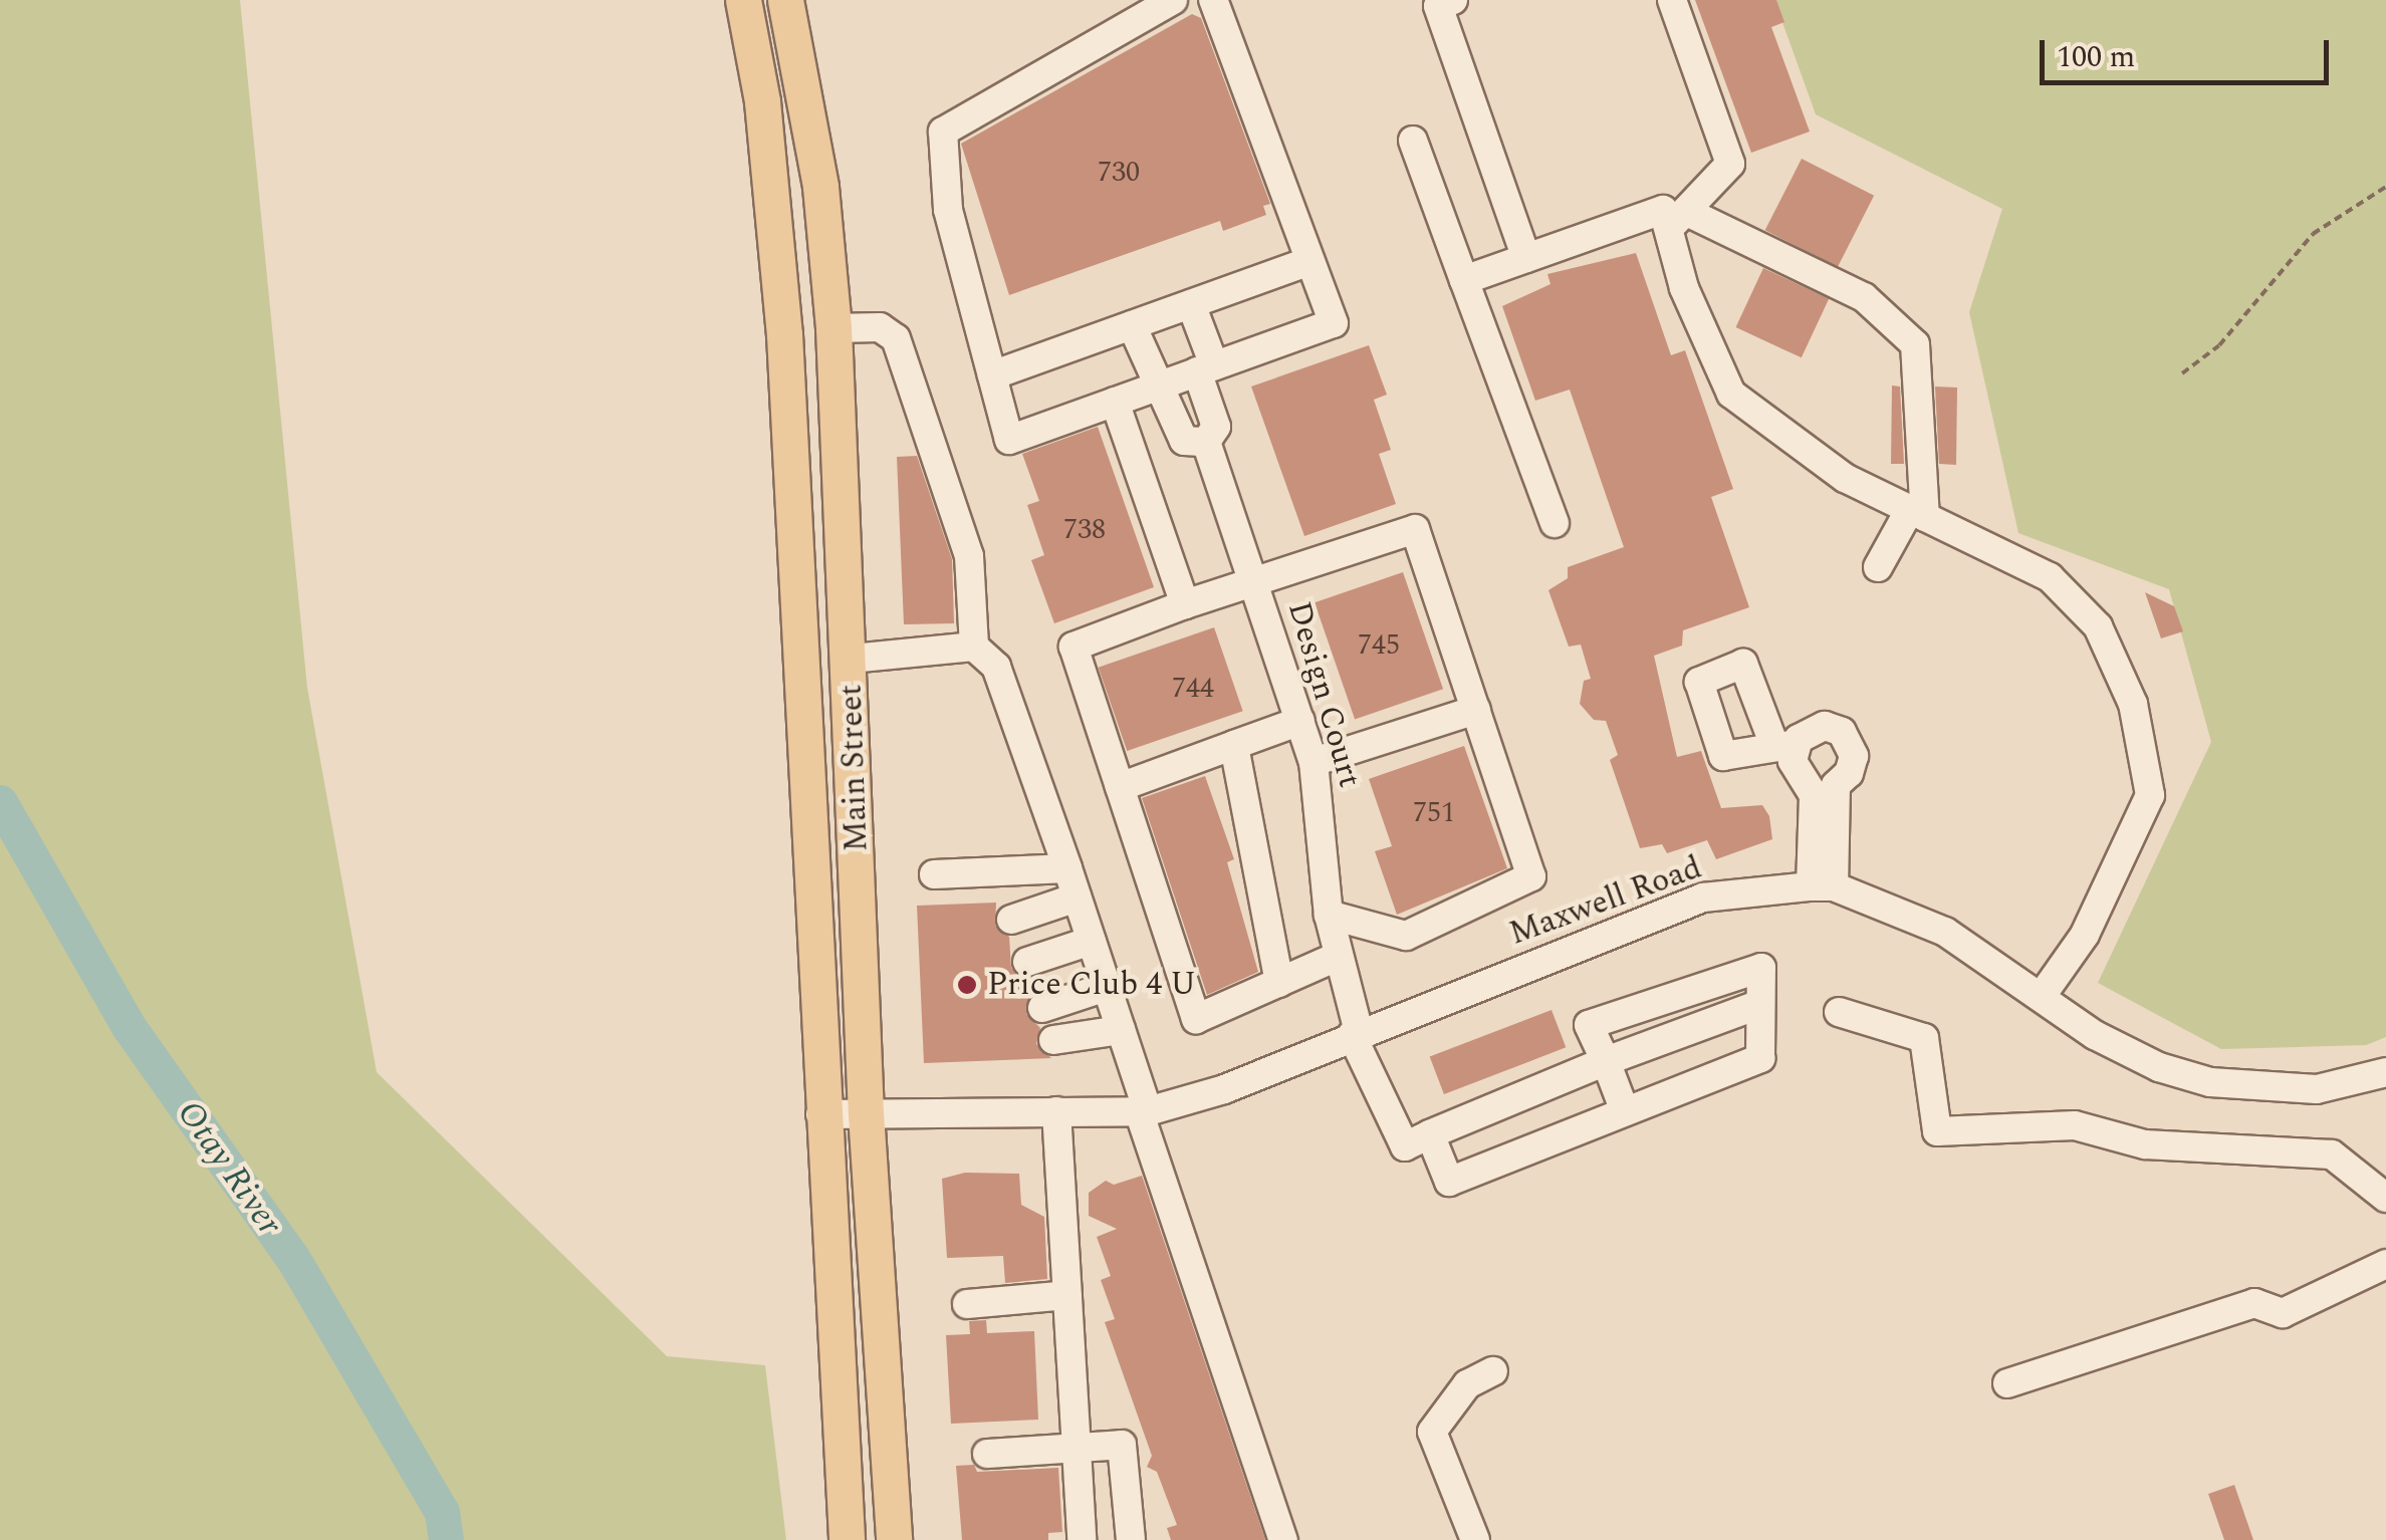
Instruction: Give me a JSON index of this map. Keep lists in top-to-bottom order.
{
  "streets": {
    "main road": ["Main Street"],
    "street": ["Design Court", "Maxwell Road"]
  },
  "crossings": [
    ["Design Court", "Maxwell Road"],
    ["Main Street", "Maxwell Road"]
  ],
  "water": ["Otay River"],
  "places": ["Price Club 4 U"],
  "house_numbers": [
    "730",
    "738",
    "745",
    "744",
    "751"
  ],
  "scale_bar": "100 m"
}
